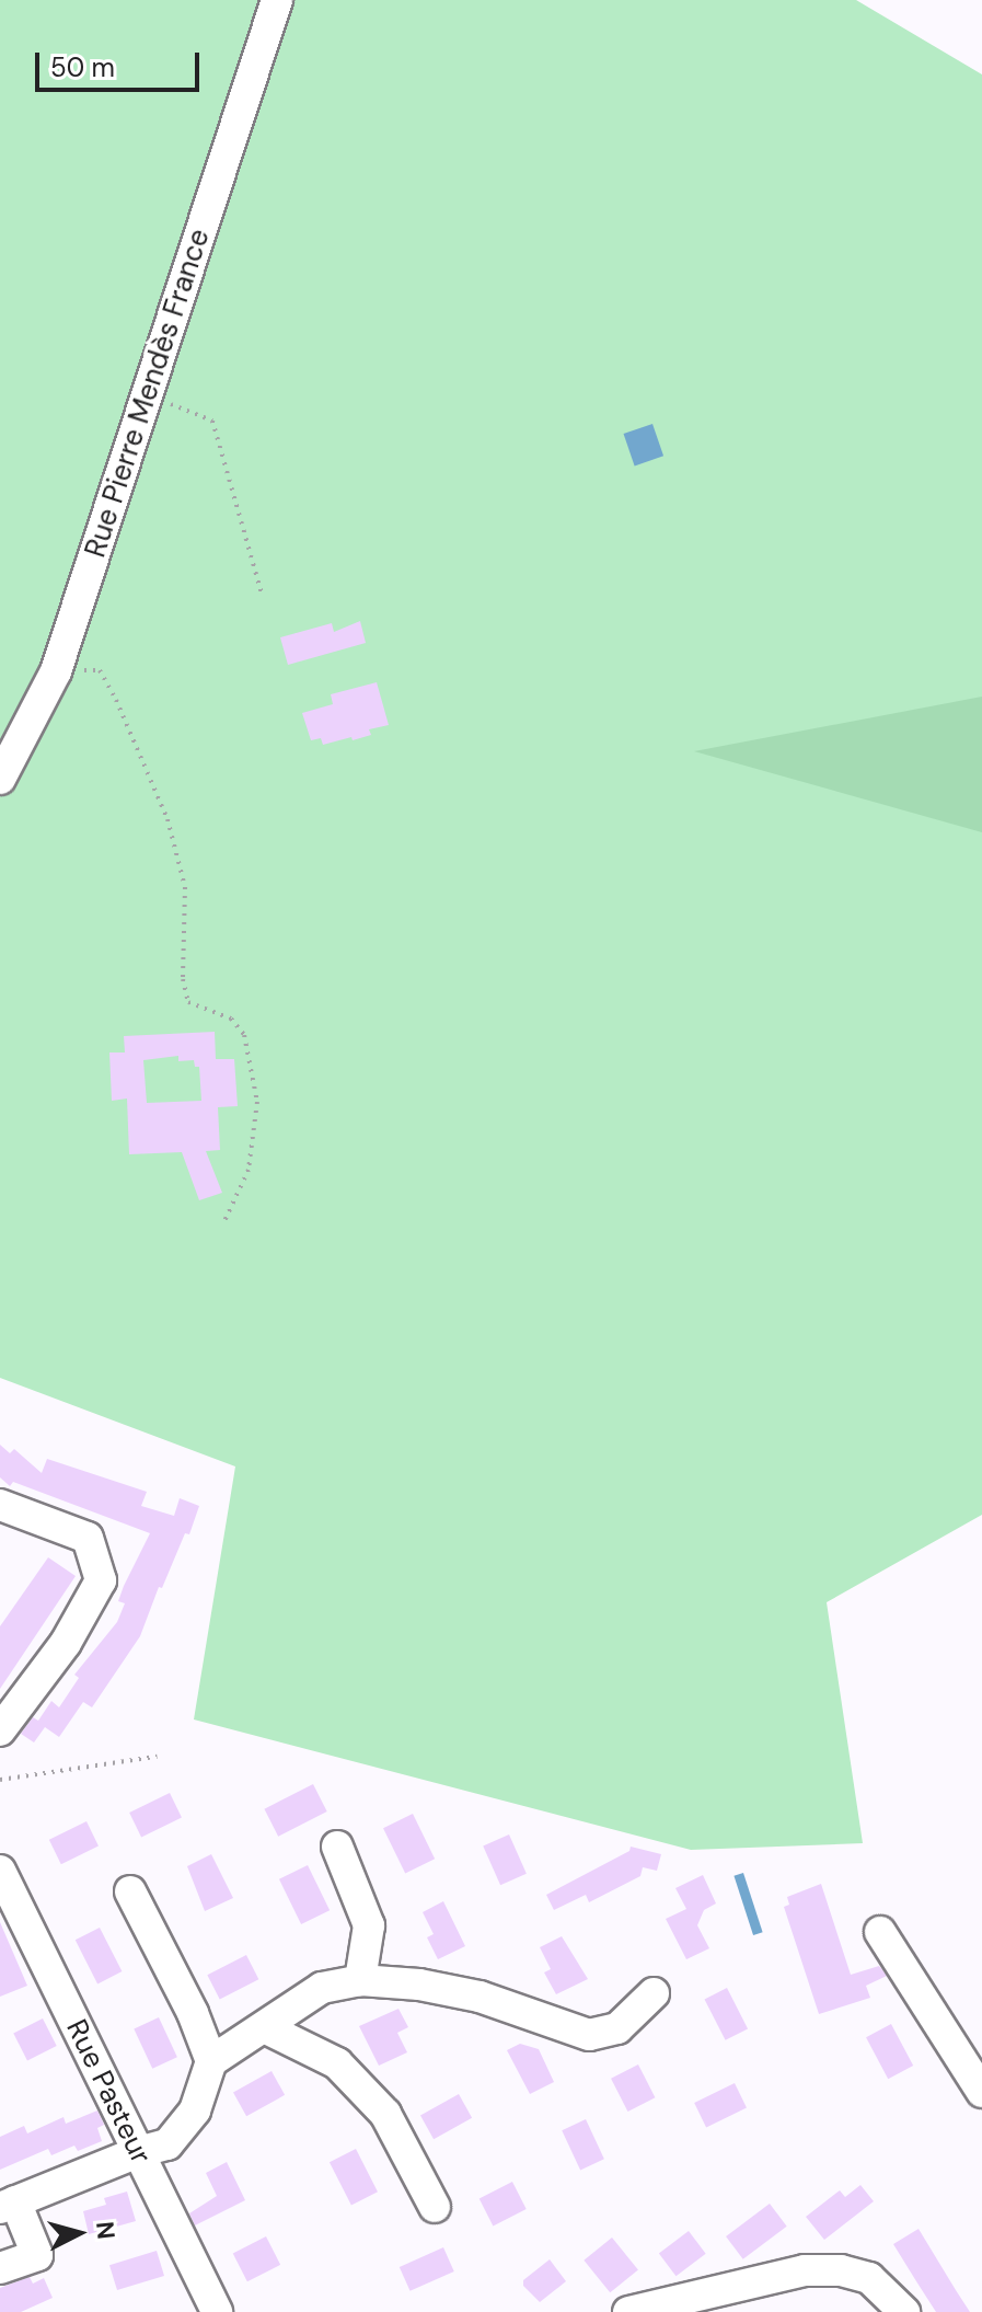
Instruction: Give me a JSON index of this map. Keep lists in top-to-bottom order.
{
  "streets": {
    "street": ["Rue Pierre Mendès France", "Rue Pasteur"]
  },
  "scale_bar": "50 m",
  "north": "right"
}
